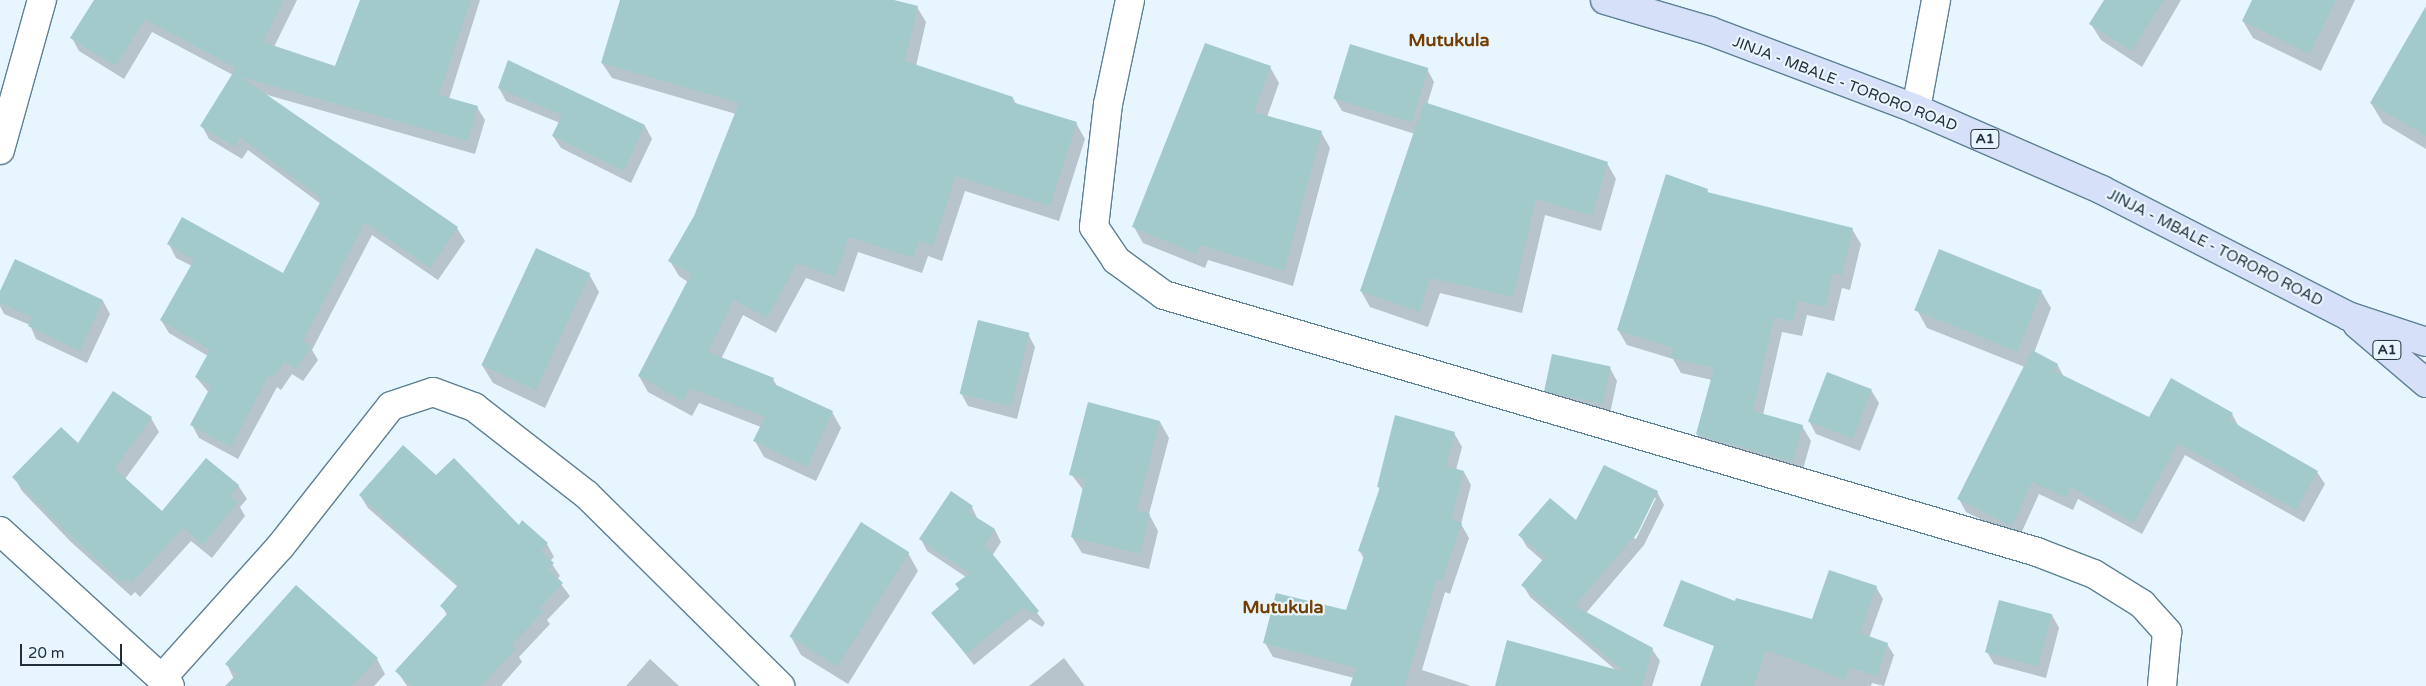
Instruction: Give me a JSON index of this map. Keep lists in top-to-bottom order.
{
  "streets": {
    "main road": ["JINJA - MBALE - TORORO ROAD", "A1"]
  },
  "districts": ["Mutukula", "Mutukula"],
  "scale_bar": "20 m"
}
